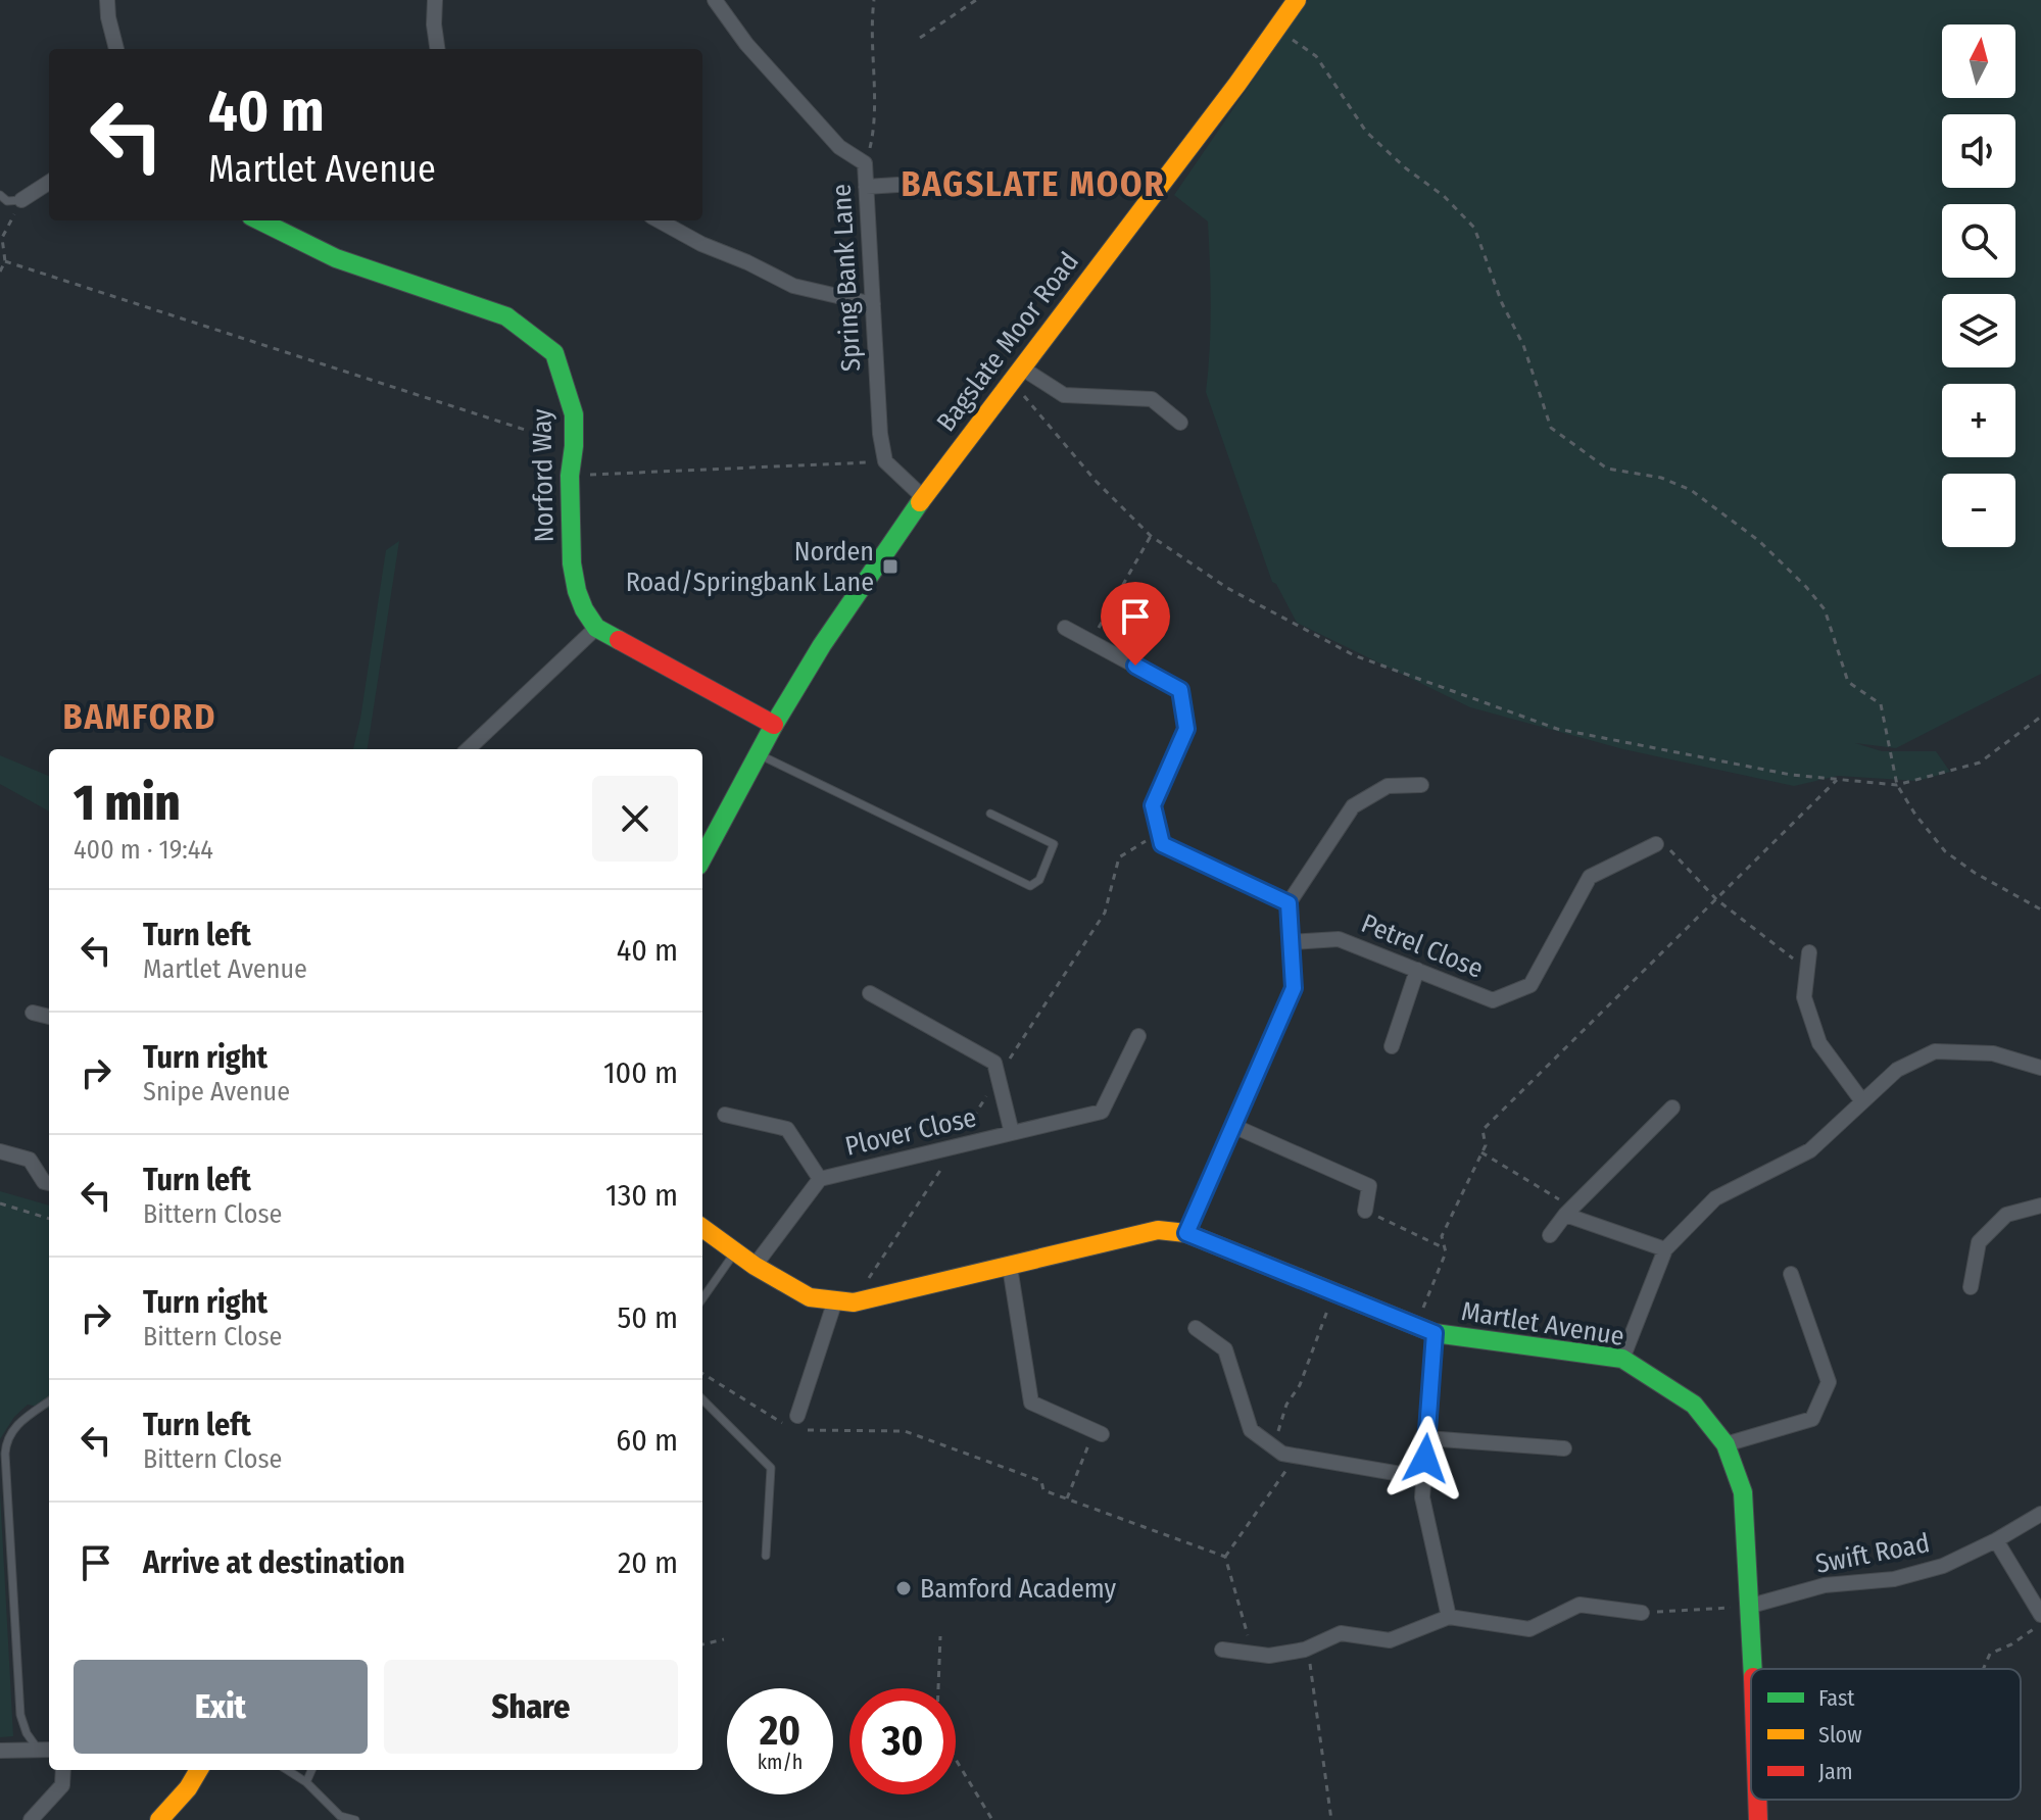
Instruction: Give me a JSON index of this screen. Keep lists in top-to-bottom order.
{
  "streets": {
    "street": [
      "Spring Bank Lane",
      "Bagslate Moor Road",
      "Norford Way",
      "Petrel Close",
      "Plover Close",
      "Martlet Avenue",
      "Swift Road"
    ]
  },
  "crossings": [
    ["Plover Close", "Martlet Avenue"],
    ["Martlet Avenue", "Swift Road"]
  ],
  "districts": ["BAGSLATE MOOR", "BAMFORD"],
  "places": {
    "transit": ["Norden Road/Springbank Lane"],
    "other": ["Bamford Academy"]
  },
  "legend": ["Fast", "Slow", "Jam"],
  "north": "top",
  "page": {
    "map_buttons": ["+", "−"],
    "turn": ["40 m", "Martlet Avenue"],
    "heading": ["1 min", "400 m · 19:44"],
    "list": [
      {
        "name": "Turn left",
        "note": "Martlet Avenue",
        "value": "40 m"
      },
      {
        "name": "Turn right",
        "note": "Snipe Avenue",
        "value": "100 m"
      },
      {
        "name": "Turn left",
        "note": "Bittern Close",
        "value": "130 m"
      },
      {
        "name": "Turn right",
        "note": "Bittern Close",
        "value": "50 m"
      },
      {
        "name": "Turn left",
        "note": "Bittern Close",
        "value": "60 m"
      },
      {
        "name": "Arrive at destination",
        "value": "20 m"
      }
    ],
    "buttons": ["Exit", "Share"],
    "speed": "20 km/h",
    "limit": "30"
  }
}
